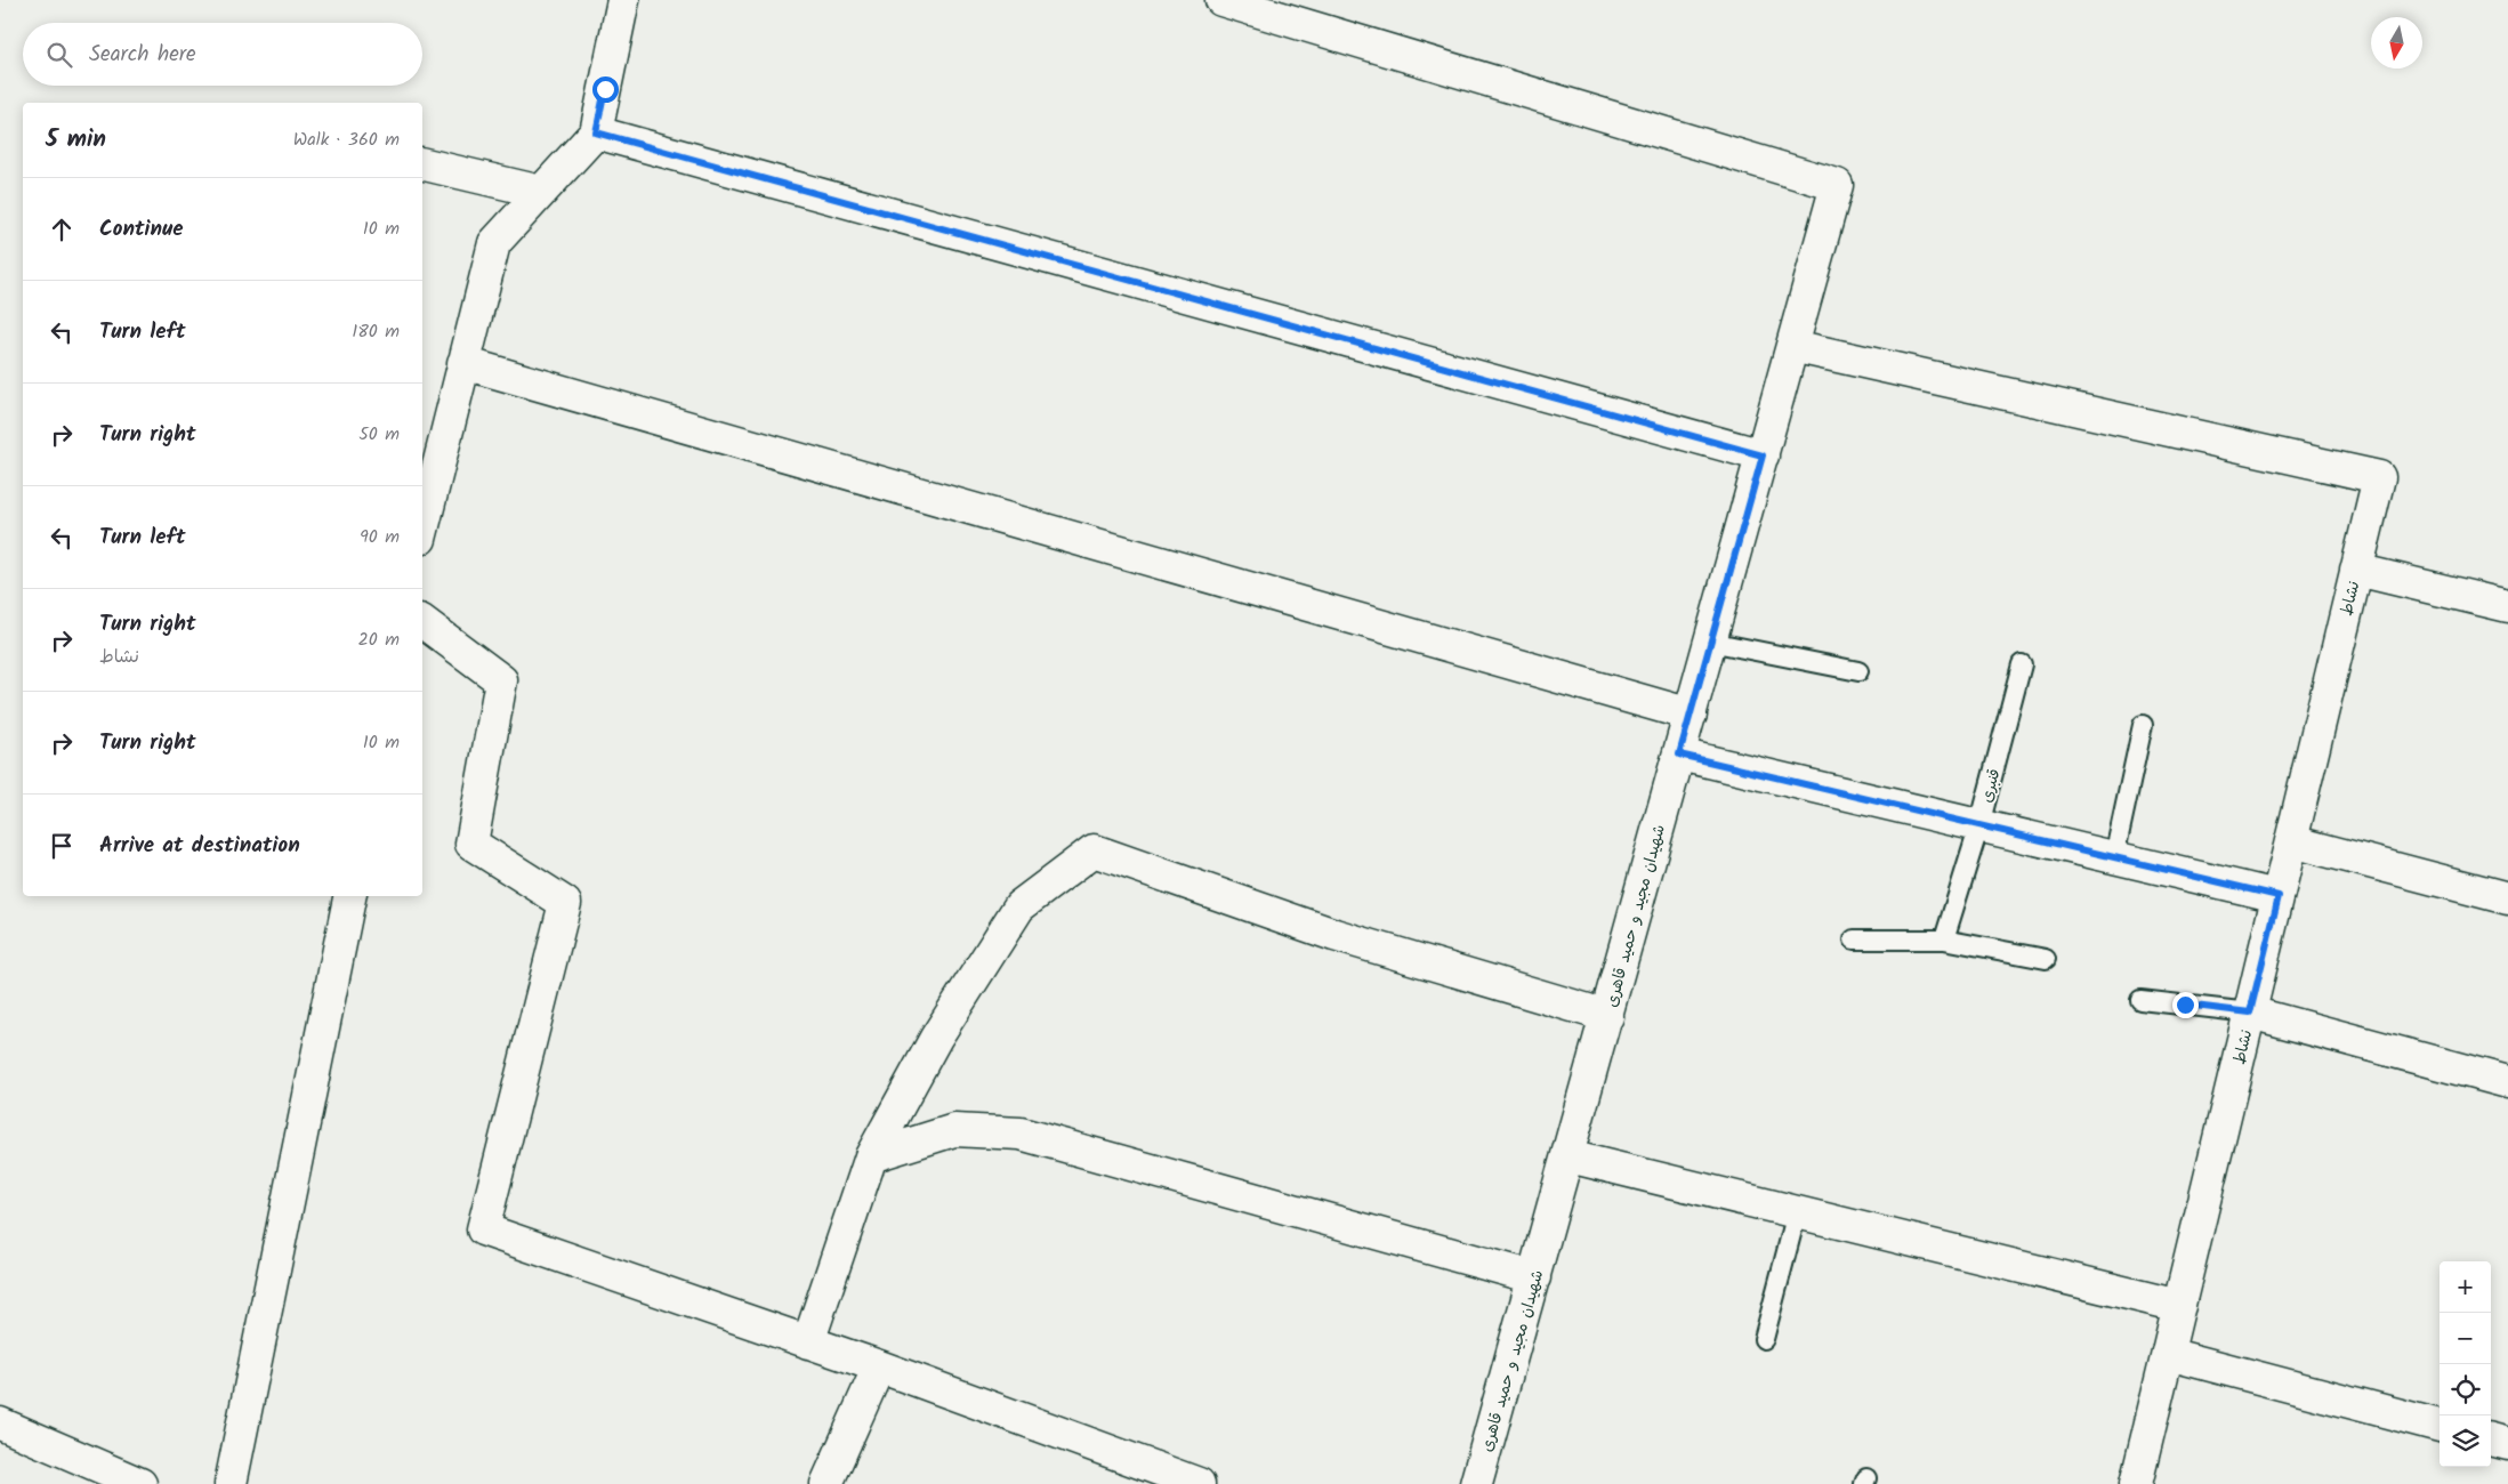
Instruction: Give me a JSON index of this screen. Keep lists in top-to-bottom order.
{
  "streets": {
    "street": ["نشاط", "شهیدان مجید و حمید قاهری"],
    "lane": ["قنبری"]
  },
  "crossings": [
    ["نشاط", "شهیدان مجید و حمید قاهری"]
  ],
  "north": "bottom",
  "page": {
    "search": "Search here",
    "heading": ["5 min", "Walk · 360 m"],
    "list": [
      ["Continue", "10 m"],
      ["Turn left", "180 m"],
      ["Turn right", "50 m"],
      ["Turn left", "90 m"],
      ["Turn right", "نشاط", "20 m"],
      ["Turn right", "10 m"],
      "Arrive at destination"
    ],
    "map_buttons": ["+", "−"]
  }
}
